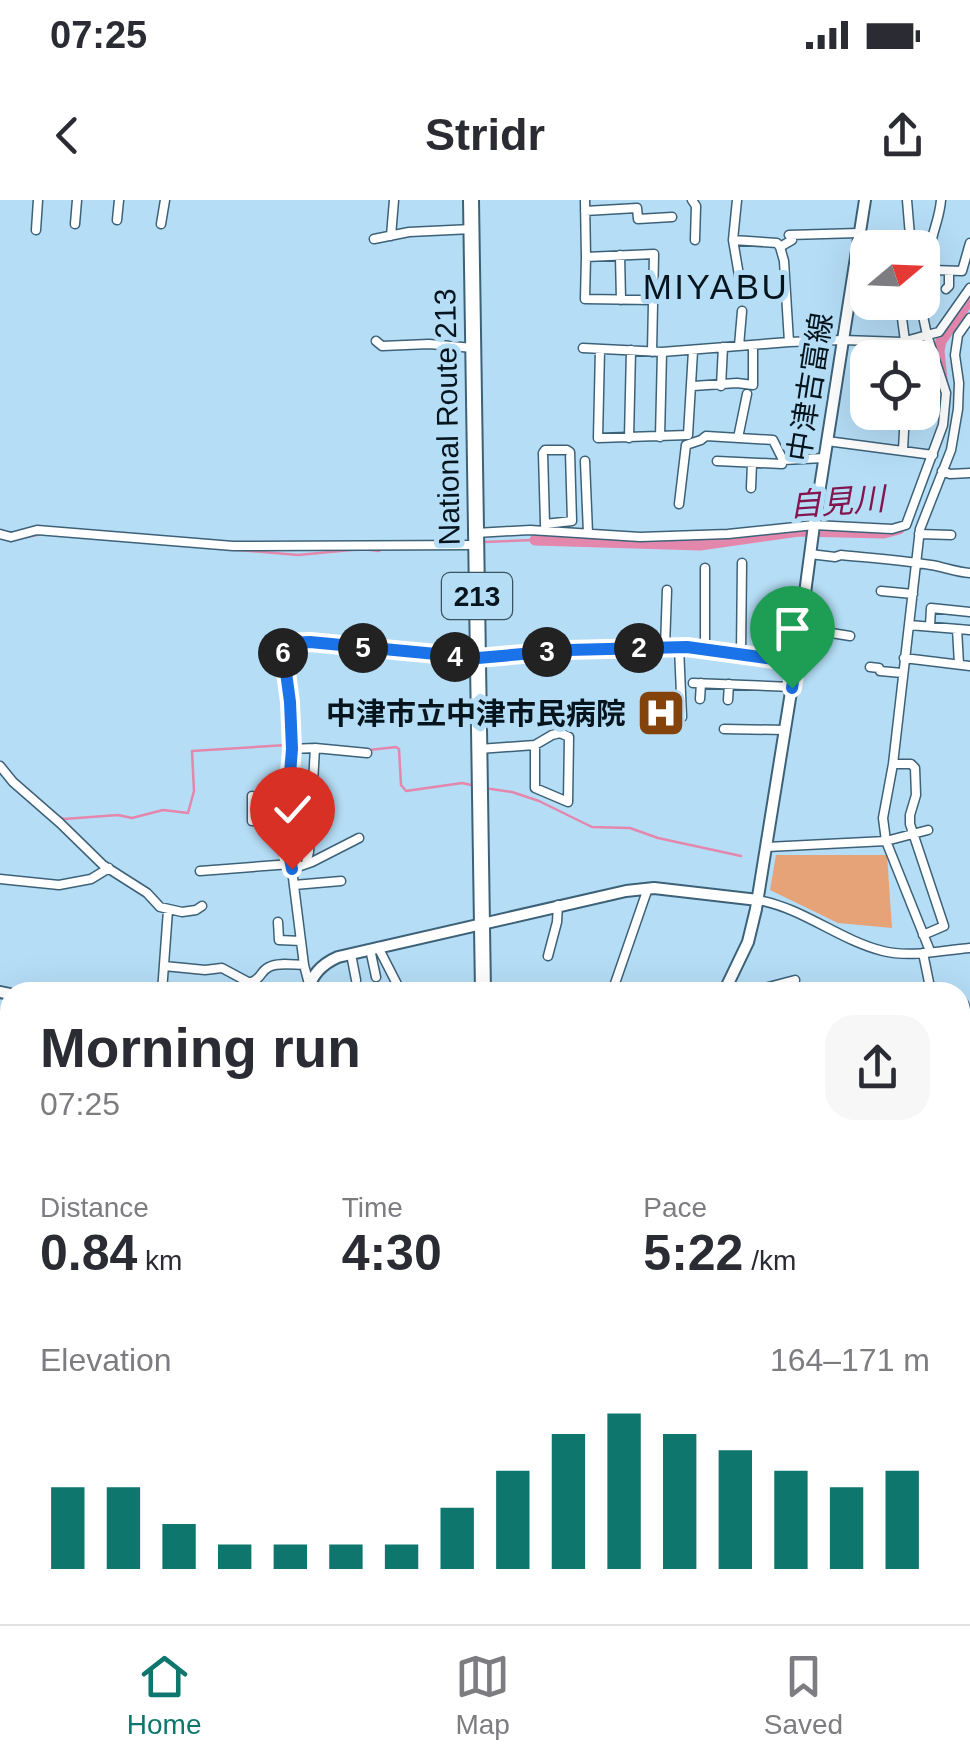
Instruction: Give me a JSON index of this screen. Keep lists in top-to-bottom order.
{
  "streets": {
    "highway": ["National Route 213", "213"],
    "main road": ["中津吉富線"]
  },
  "districts": ["MIYABU"],
  "water": ["自見川"],
  "places": {
    "hospital": ["中津市立中津市民病院"]
  },
  "north": "right",
  "page": {
    "status": "07:25",
    "header": "Stridr",
    "pins": [
      "2",
      "5",
      "3",
      "6",
      "4"
    ],
    "heading": ["Morning run", "07:25"],
    "stats": [
      ["Distance", "0.84 km"],
      ["Time", "4:30"],
      ["Pace", "5:22 /km"]
    ],
    "chart": ["Elevation", "164–171 m"],
    "tabs": ["Home", "Map", "Saved"]
  }
}
